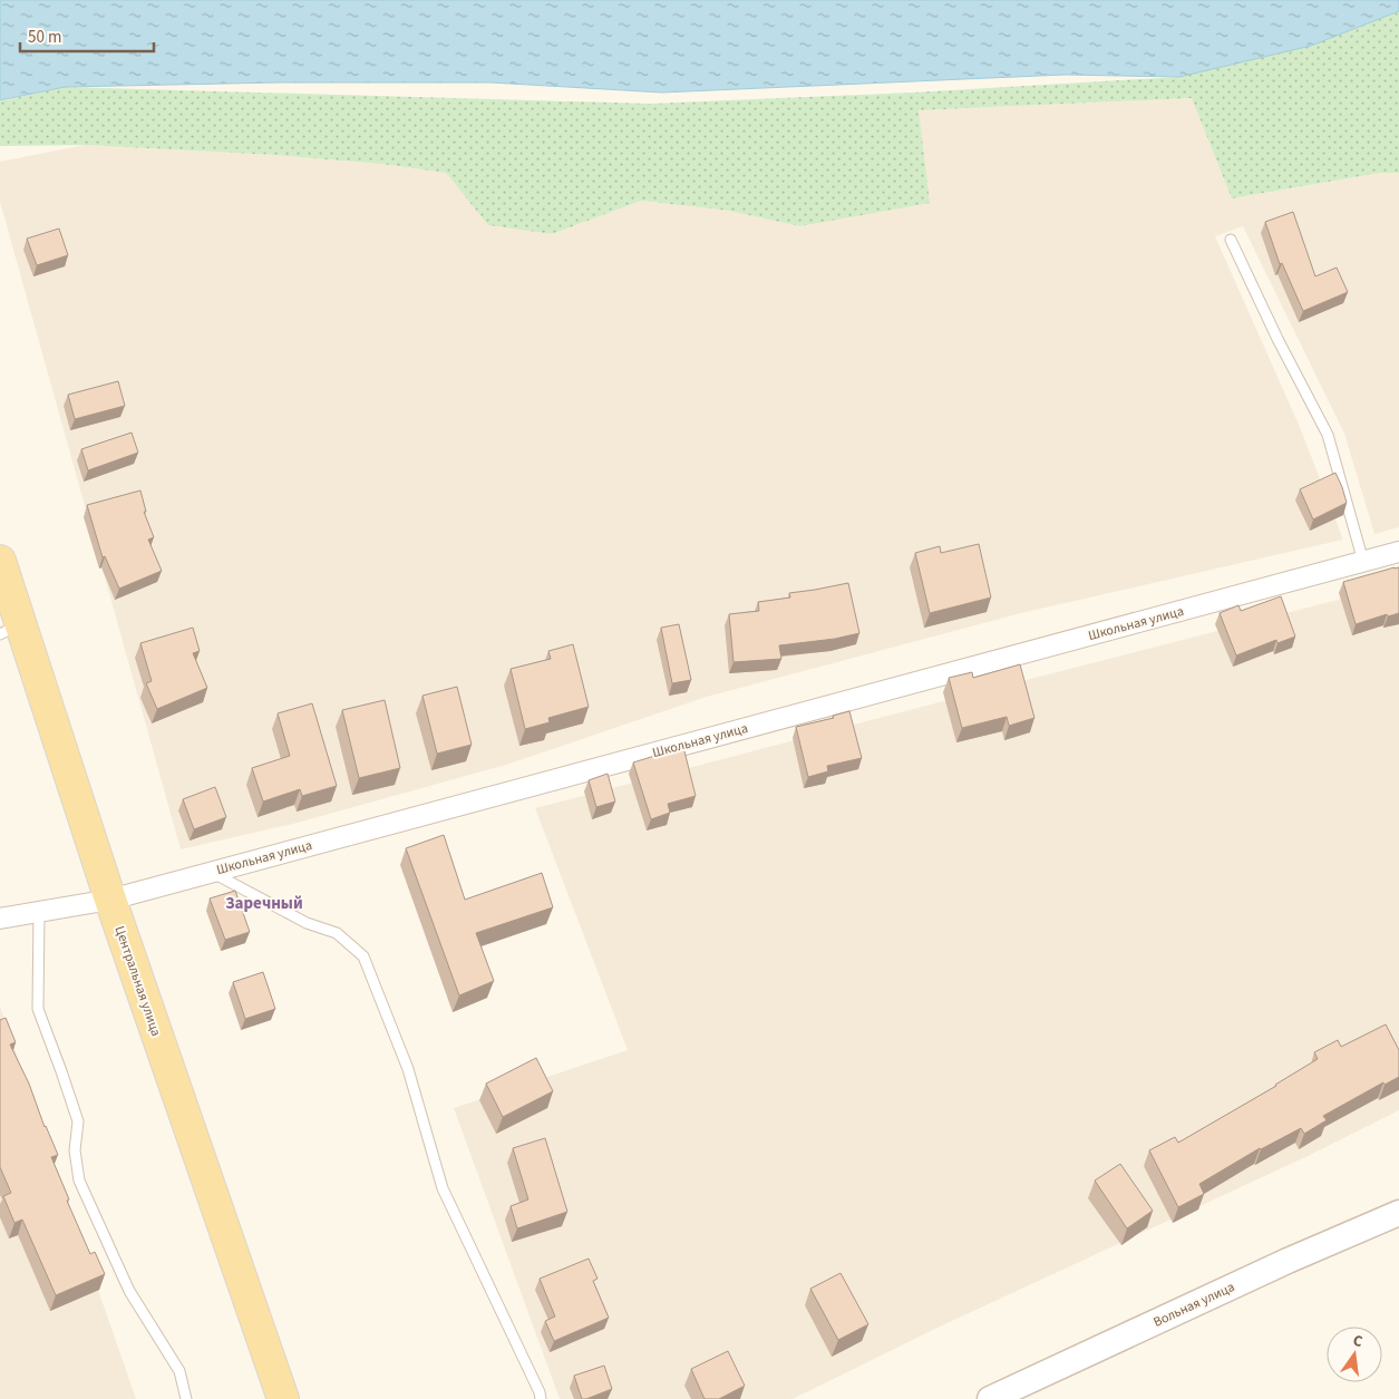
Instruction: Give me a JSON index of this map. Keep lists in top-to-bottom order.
{
  "streets": {
    "main road": ["Центральная улица"],
    "street": ["Школьная улица", "Вольная улица"]
  },
  "crossings": [
    ["Школьная улица", "Центральная улица"]
  ],
  "districts": ["Заречный"],
  "scale_bar": "50 m",
  "north": "top"
}
